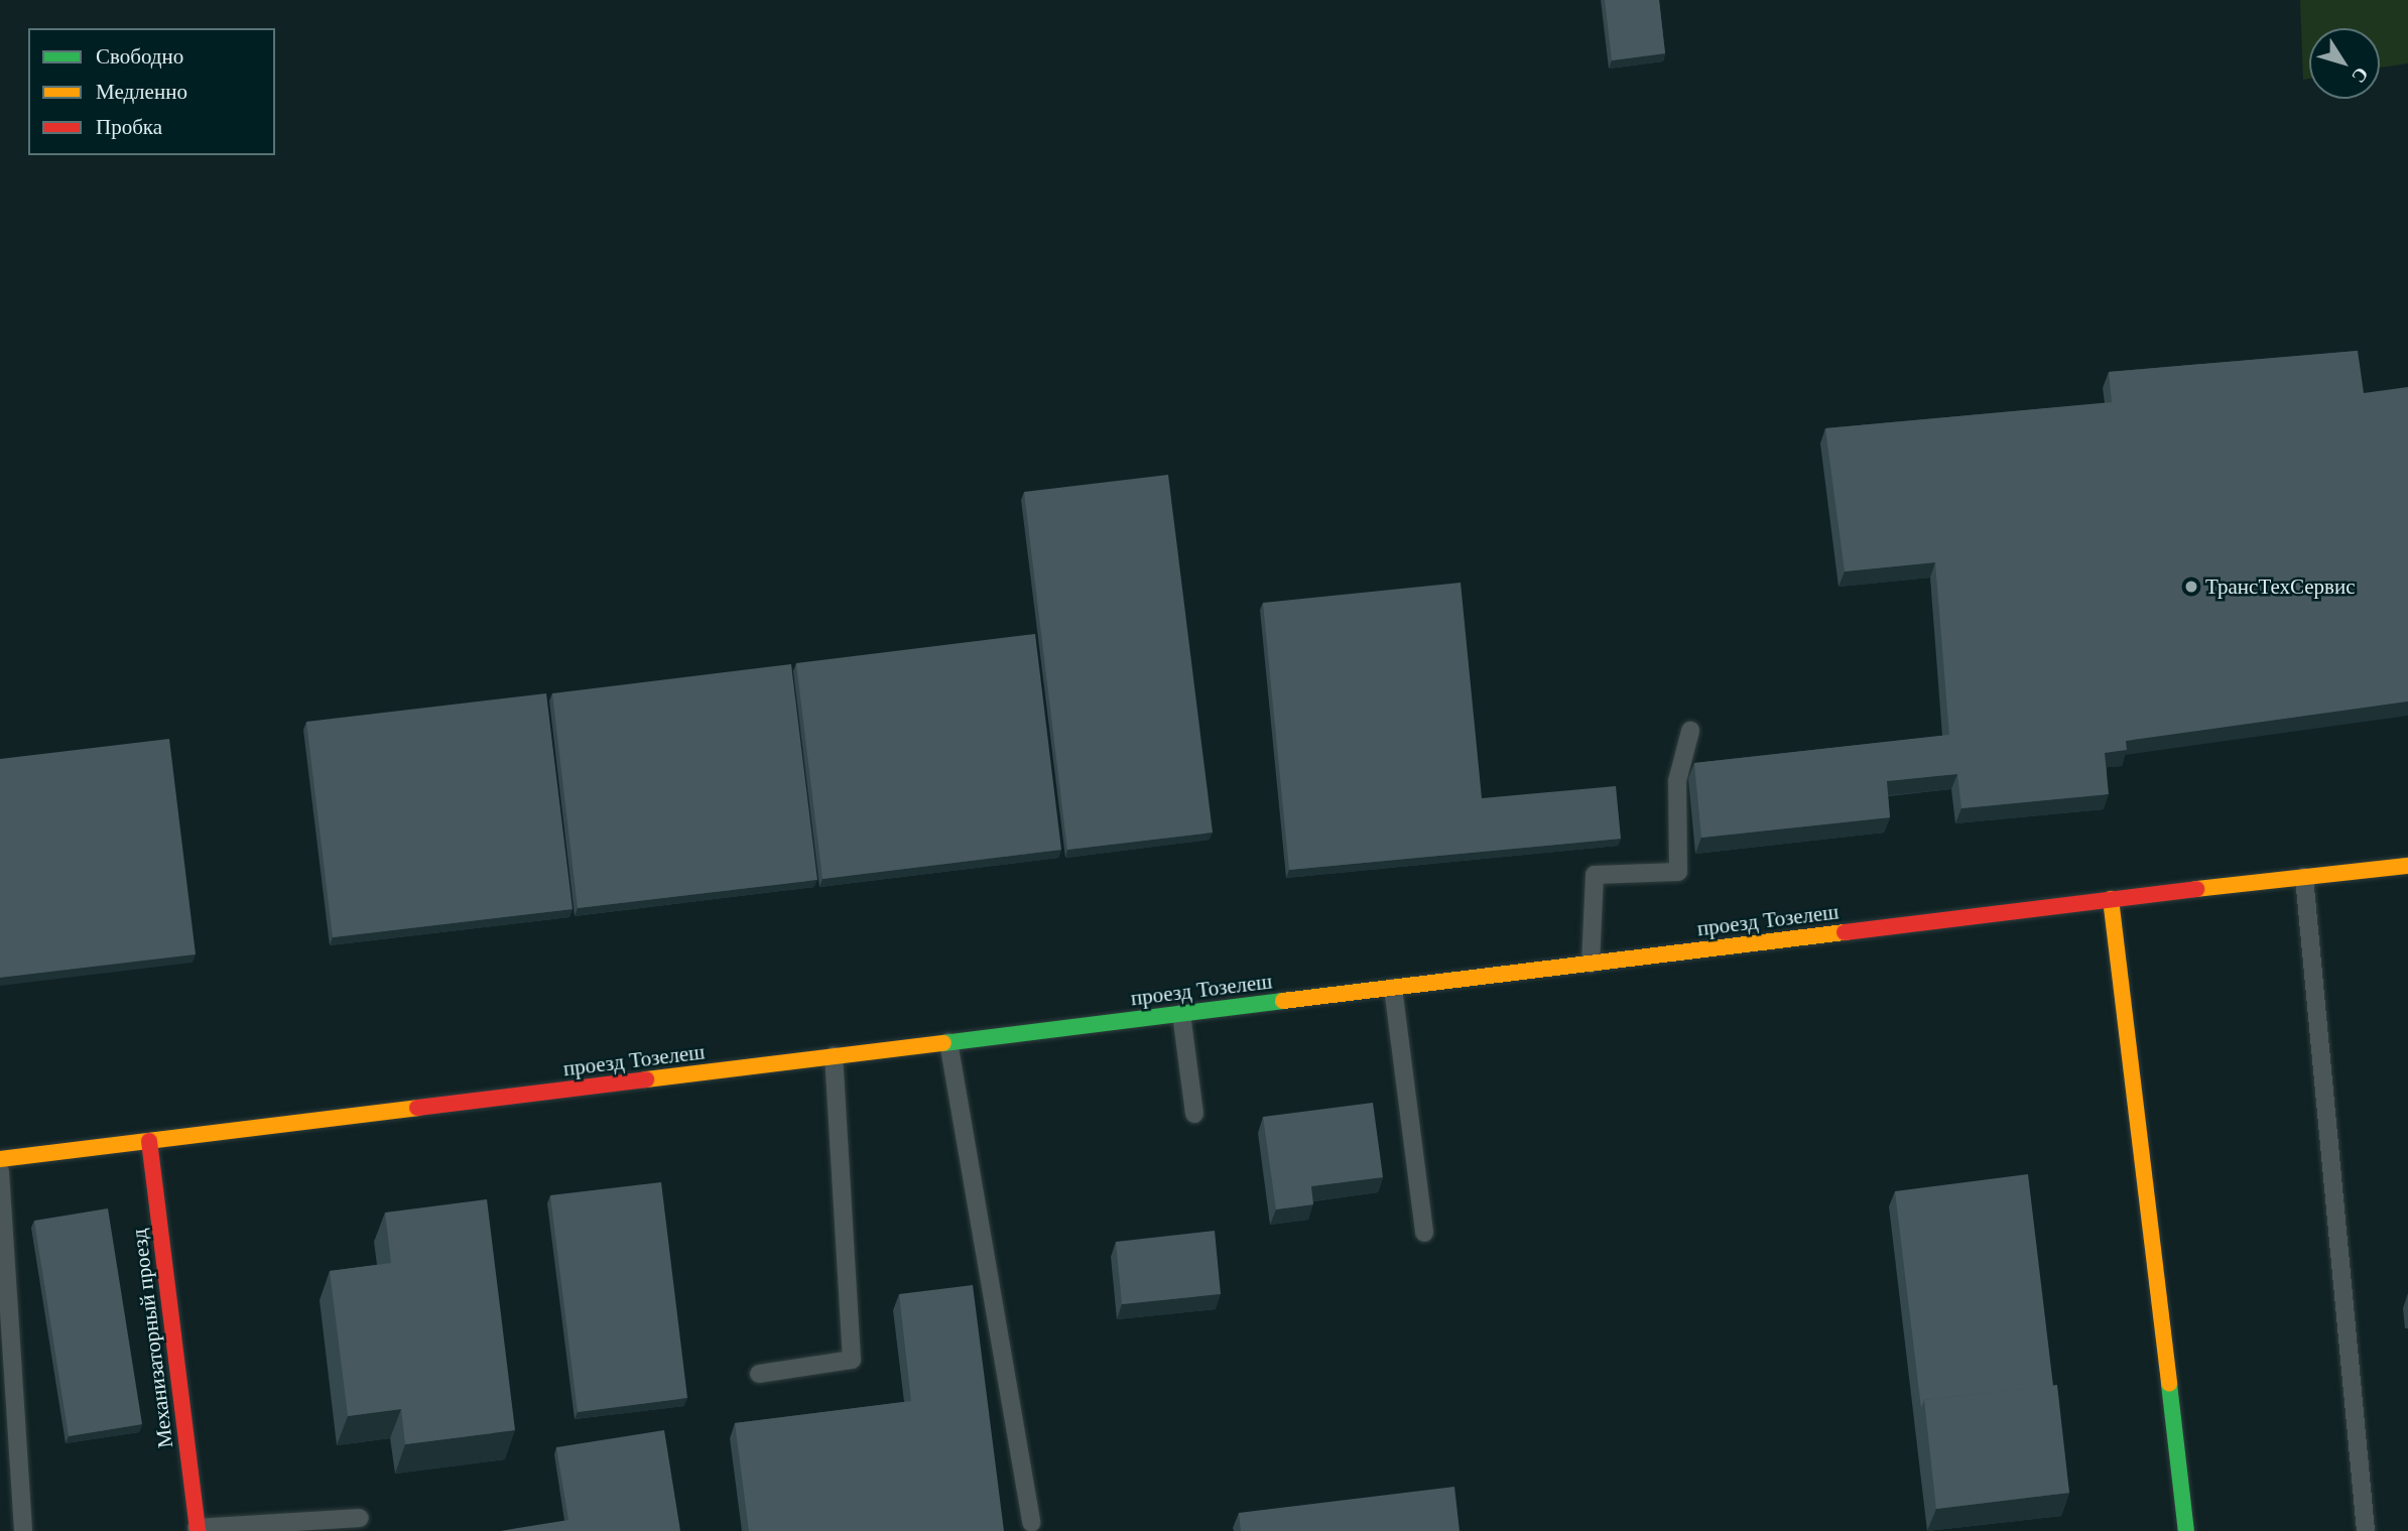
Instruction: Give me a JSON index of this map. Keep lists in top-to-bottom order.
{
  "streets": {
    "street": ["проезд Тозелеш", "Механизаторный проезд"]
  },
  "crossings": [
    ["проезд Тозелеш", "Механизаторный проезд"]
  ],
  "places": ["ТрансТехСервис"],
  "legend": ["Свободно", "Медленно", "Пробка"],
  "north": "bottom right"
}
